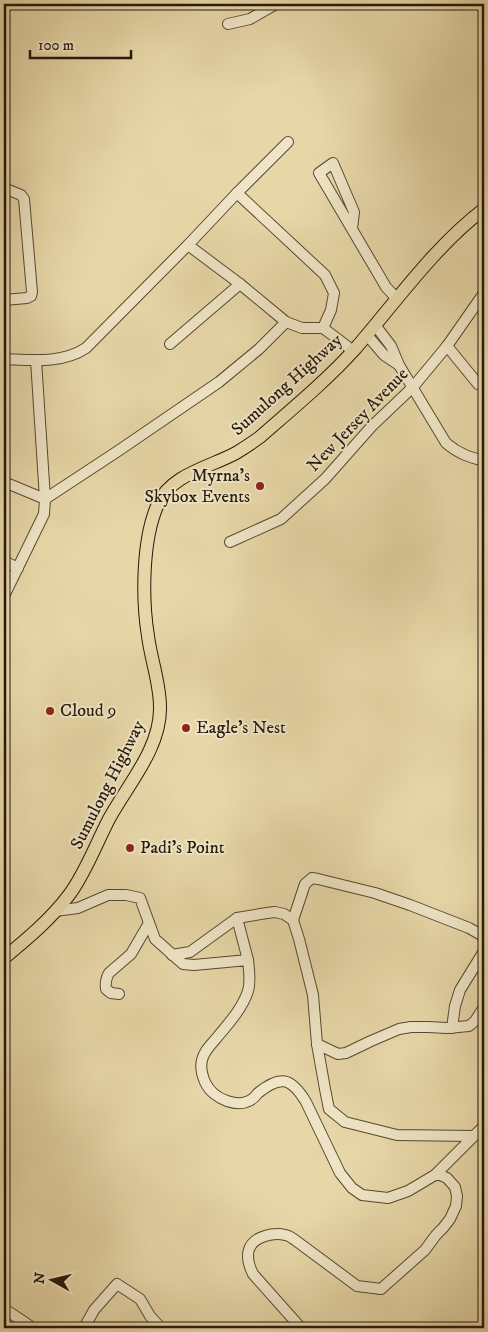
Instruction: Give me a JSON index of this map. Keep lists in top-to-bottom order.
{
  "streets": {
    "main road": ["Sumulong Highway"],
    "street": ["New Jersey Avenue"]
  },
  "places": [
    "Myrna's Skybox Events",
    "Cloud 9",
    "Eagle's Nest",
    "Padi's Point"
  ],
  "scale_bar": "100 m",
  "north": "left"
}
